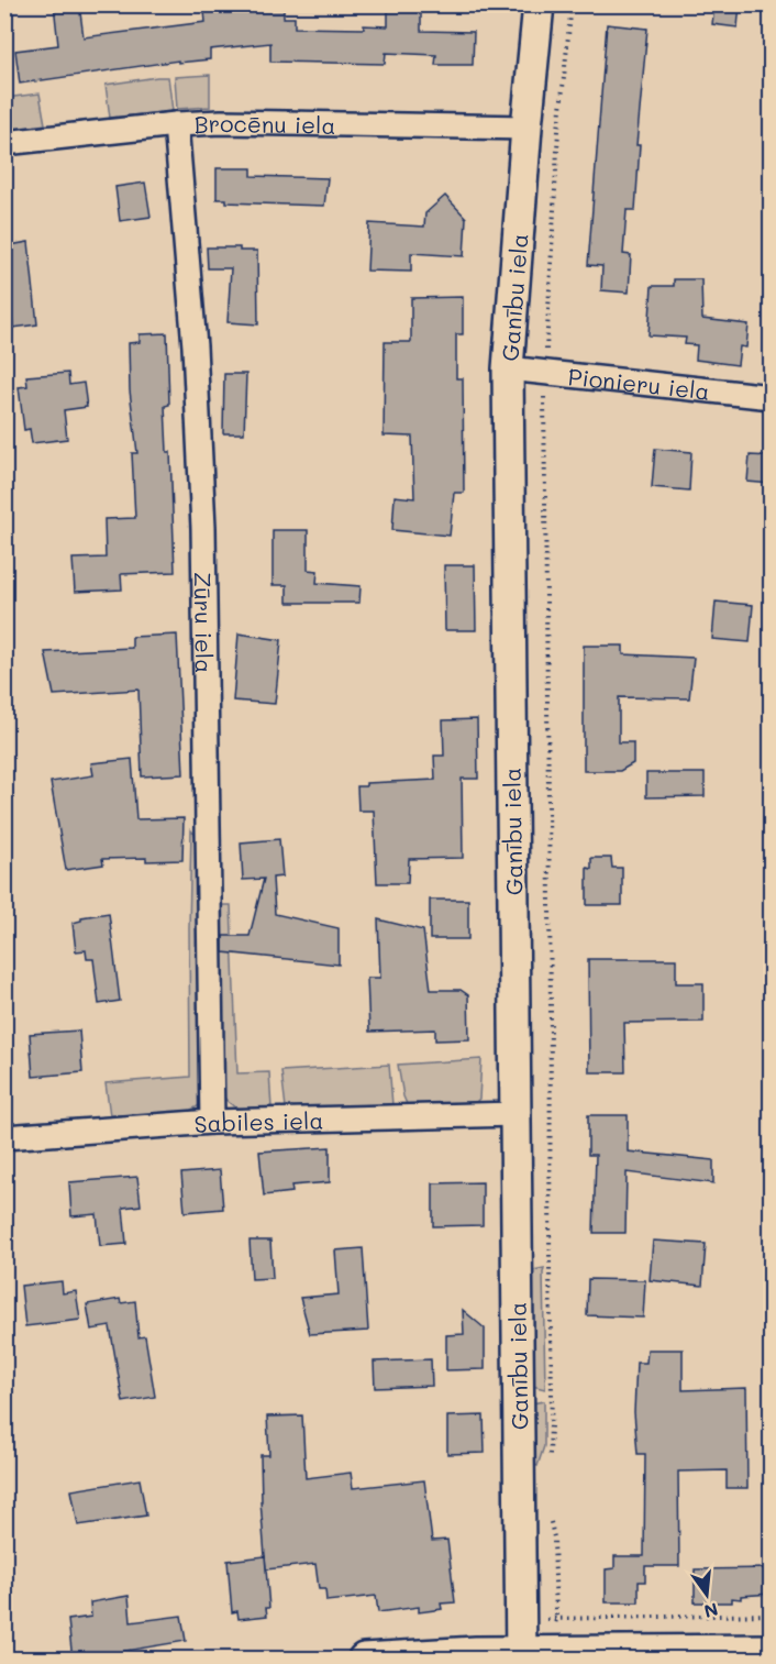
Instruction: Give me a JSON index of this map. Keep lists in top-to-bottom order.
{
  "streets": {
    "street": [
      "Brocēnu iela",
      "Ganību iela",
      "Pionieru iela",
      "Zūru iela",
      "Sabiles iela"
    ]
  },
  "crossings": [
    ["Brocēnu iela", "Ganību iela"],
    ["Brocēnu iela", "Zūru iela"],
    ["Ganību iela", "Pionieru iela"],
    ["Ganību iela", "Sabiles iela"],
    ["Zūru iela", "Sabiles iela"]
  ],
  "north": "bottom"
}
